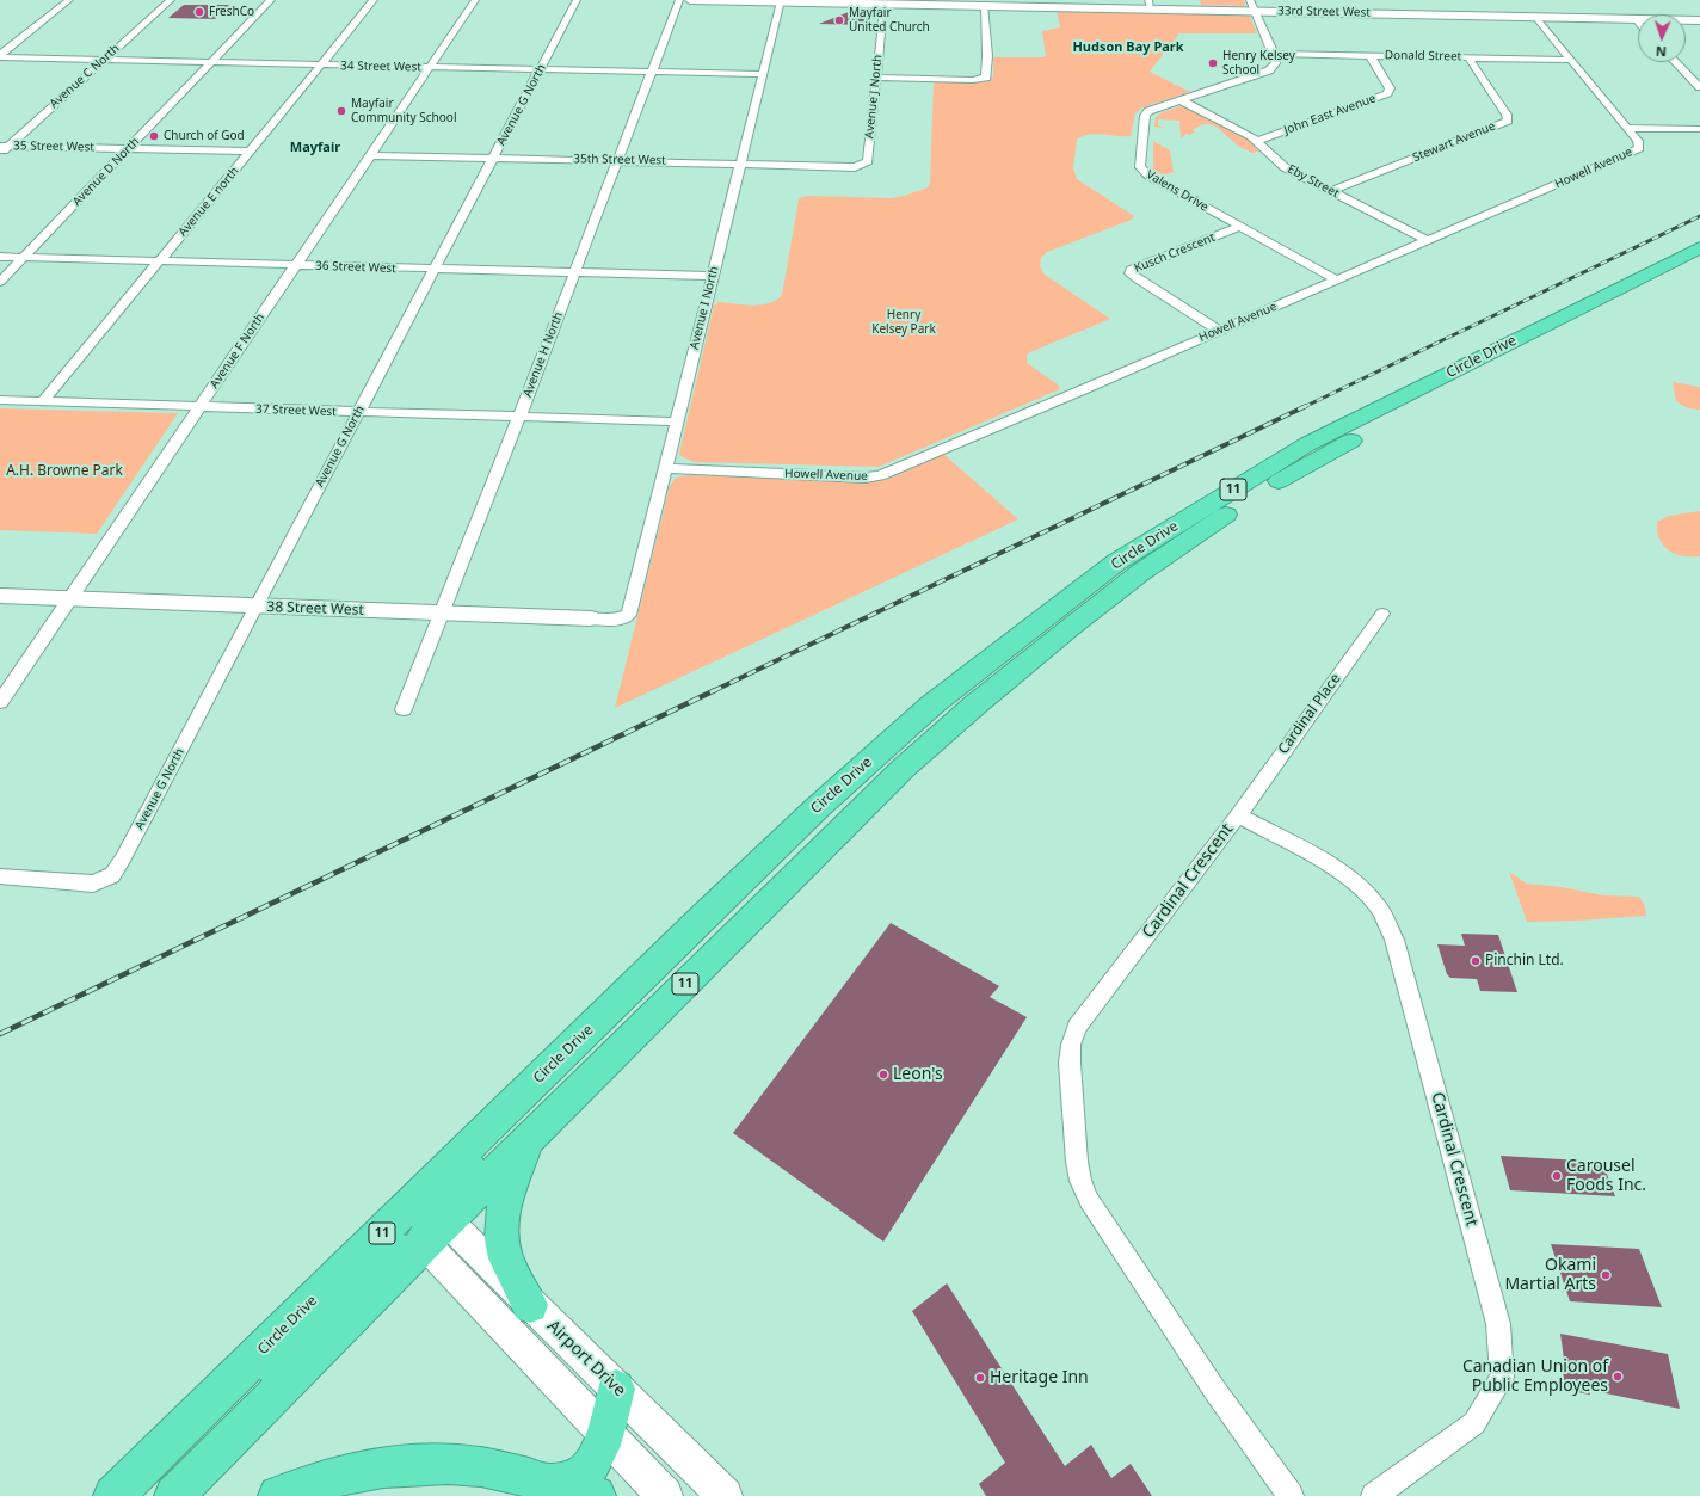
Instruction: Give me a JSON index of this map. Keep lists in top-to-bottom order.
{
  "streets": {
    "highway": ["Circle Drive", "11"],
    "main road": ["33rd Street West", "38 Street West", "Airport Drive"],
    "street": [
      "Donald Street",
      "34 Street West",
      "Avenue C North",
      "Avenue J North",
      "Avenue G North",
      "John East Avenue",
      "Stewart Avenue",
      "35 Street West",
      "35th Street West",
      "Howell Avenue",
      "Avenue D North",
      "Eby Street",
      "Valens Drive",
      "Avenue E north",
      "Kusch Crescent",
      "36 Street West",
      "Avenue I North",
      "Avenue F North",
      "Avenue H North",
      "37 Street West",
      "Cardinal Place",
      "Cardinal Crescent"
    ]
  },
  "crossings": [
    ["33rd Street West", "Avenue J North"],
    ["33rd Street West", "Howell Avenue"],
    ["33rd Street West", "Avenue I North"],
    ["Donald Street", "John East Avenue"],
    ["Donald Street", "Stewart Avenue"],
    ["Donald Street", "Howell Avenue"],
    ["Donald Street", "Valens Drive"],
    ["34 Street West", "Avenue C North"],
    ["34 Street West", "Avenue G North"],
    ["34 Street West", "Avenue D North"],
    ["34 Street West", "Avenue E north"],
    ["34 Street West", "Avenue I North"],
    ["34 Street West", "Avenue F North"],
    ["34 Street West", "Avenue H North"],
    ["Avenue C North", "35 Street West"],
    ["Avenue J North", "35th Street West"],
    ["Avenue G North", "35th Street West"],
    ["Avenue G North", "36 Street West"],
    ["Avenue G North", "37 Street West"],
    ["Avenue G North", "38 Street West"],
    ["John East Avenue", "Eby Street"],
    ["Stewart Avenue", "Eby Street"],
    ["35 Street West", "Avenue D North"],
    ["35 Street West", "Avenue E north"],
    ["35th Street West", "Avenue I North"],
    ["35th Street West", "Avenue F North"],
    ["35th Street West", "Avenue H North"],
    ["Howell Avenue", "Eby Street"],
    ["Howell Avenue", "Valens Drive"],
    ["Howell Avenue", "Kusch Crescent"],
    ["Howell Avenue", "Avenue I North"],
    ["Avenue D North", "36 Street West"],
    ["Eby Street", "Valens Drive"],
    ["Valens Drive", "Kusch Crescent"],
    ["Avenue E north", "36 Street West"],
    ["Avenue E north", "37 Street West"],
    ["36 Street West", "Avenue I North"],
    ["36 Street West", "Avenue F North"],
    ["36 Street West", "Avenue H North"],
    ["Avenue I North", "37 Street West"],
    ["Avenue I North", "38 Street West"],
    ["Avenue F North", "37 Street West"],
    ["Avenue F North", "38 Street West"],
    ["Avenue H North", "37 Street West"],
    ["Avenue H North", "38 Street West"],
    ["Circle Drive", "Airport Drive"],
    ["Cardinal Place", "Cardinal Crescent"]
  ],
  "districts": ["Hudson Bay Park", "Mayfair"],
  "parks": ["Henry Kelsey Park", "A.H. Browne Park"],
  "places": [
    "FreshCo",
    "Mayfair United Church",
    "Henry Kelsey School",
    "Mayfair Community School",
    "Church of God",
    "Pinchin Ltd.",
    "Leon's",
    "Carousel Foods Inc.",
    "Okami Martial Arts",
    "Canadian Union of Public Employees",
    "Heritage Inn"
  ],
  "north": "bottom"
}
